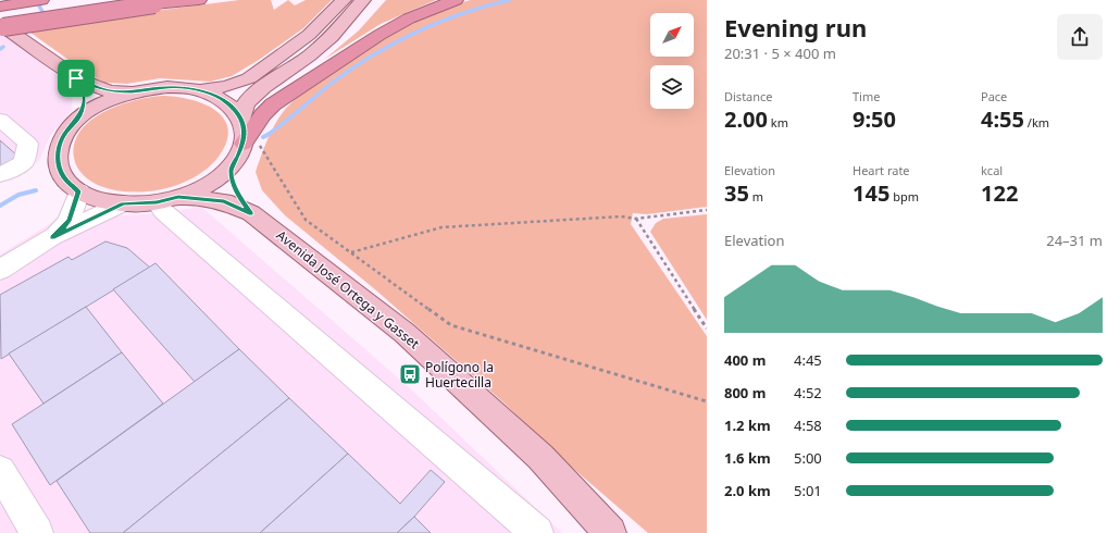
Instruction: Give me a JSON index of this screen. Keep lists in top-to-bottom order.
{
  "streets": {
    "main road": ["Avenida José Ortega y Gasset"]
  },
  "places": {
    "bus stop": ["Polígono la Huertecilla"]
  },
  "north": "top right",
  "page": {
    "heading": ["Evening run", "20:31 · 5 × 400 m"],
    "stats": [
      ["Distance", "2.00 km"],
      ["Time", "9:50"],
      ["Pace", "4:55 /km"],
      ["Elevation", "35 m"],
      ["Heart rate", "145 bpm"],
      ["kcal", "122"]
    ],
    "chart": ["Elevation", "24–31 m"],
    "list": [
      {
        "name": "400 m",
        "note": "4:45"
      },
      {
        "name": "800 m",
        "note": "4:52"
      },
      {
        "name": "1.2 km",
        "note": "4:58"
      },
      {
        "name": "1.6 km",
        "note": "5:00"
      },
      {
        "name": "2.0 km",
        "note": "5:01"
      }
    ]
  }
}
